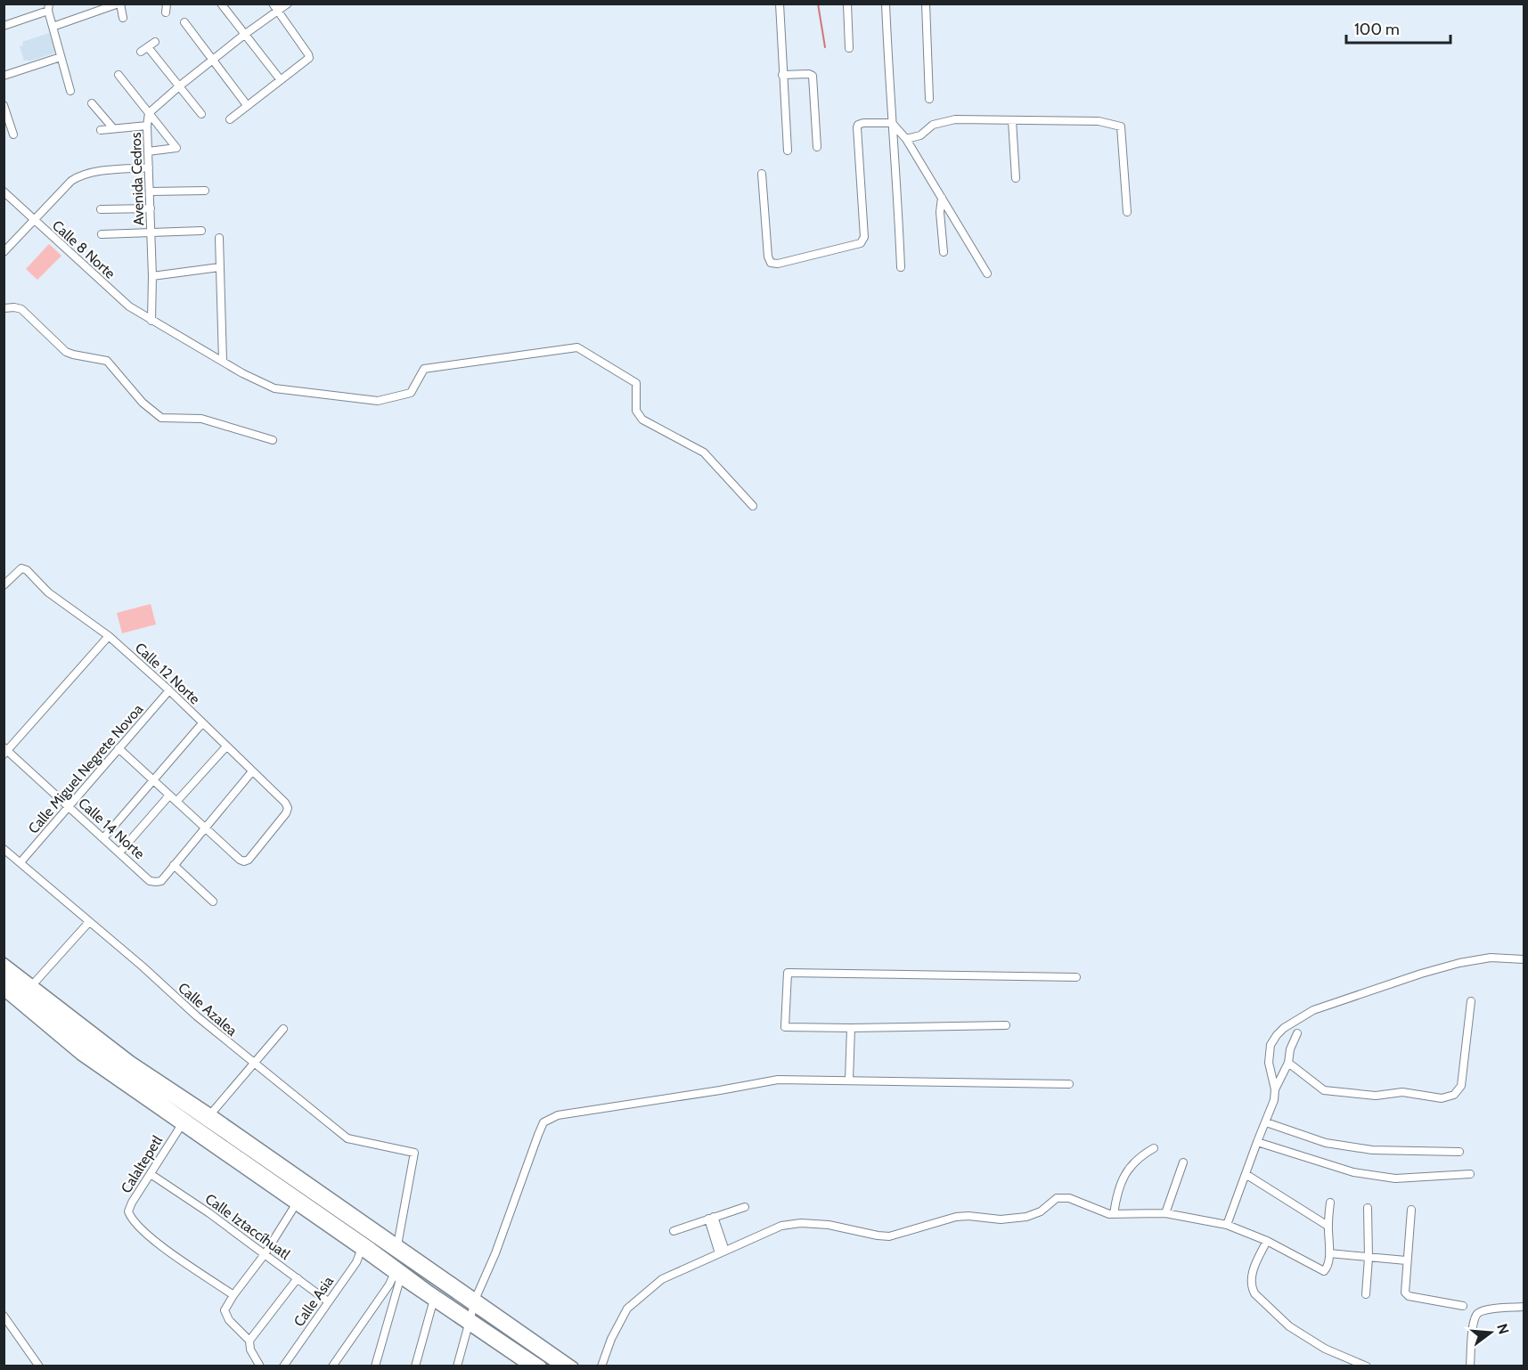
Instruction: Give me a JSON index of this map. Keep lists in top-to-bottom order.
{
  "streets": {
    "street": [
      "Avenida Cedros",
      "Calle 8 Norte",
      "Calle 12 Norte",
      "Calle Miguel Negrete Novoa",
      "Calle 14 Norte",
      "Calle Azalea",
      "Calaltepetl",
      "Calle Iztaccíhuatl",
      "Calle Asia"
    ]
  },
  "crossings": [
    ["Avenida Cedros", "Calle 8 Norte"],
    ["Calle 12 Norte", "Calle Miguel Negrete Novoa"],
    ["Calle Miguel Negrete Novoa", "Calle 14 Norte"],
    ["Calle Miguel Negrete Novoa", "Calle Azalea"],
    ["Calaltepetl", "Calle Iztaccíhuatl"],
    ["Calle Iztaccíhuatl", "Calle Asia"]
  ],
  "scale_bar": "100 m",
  "north": "right"
}
